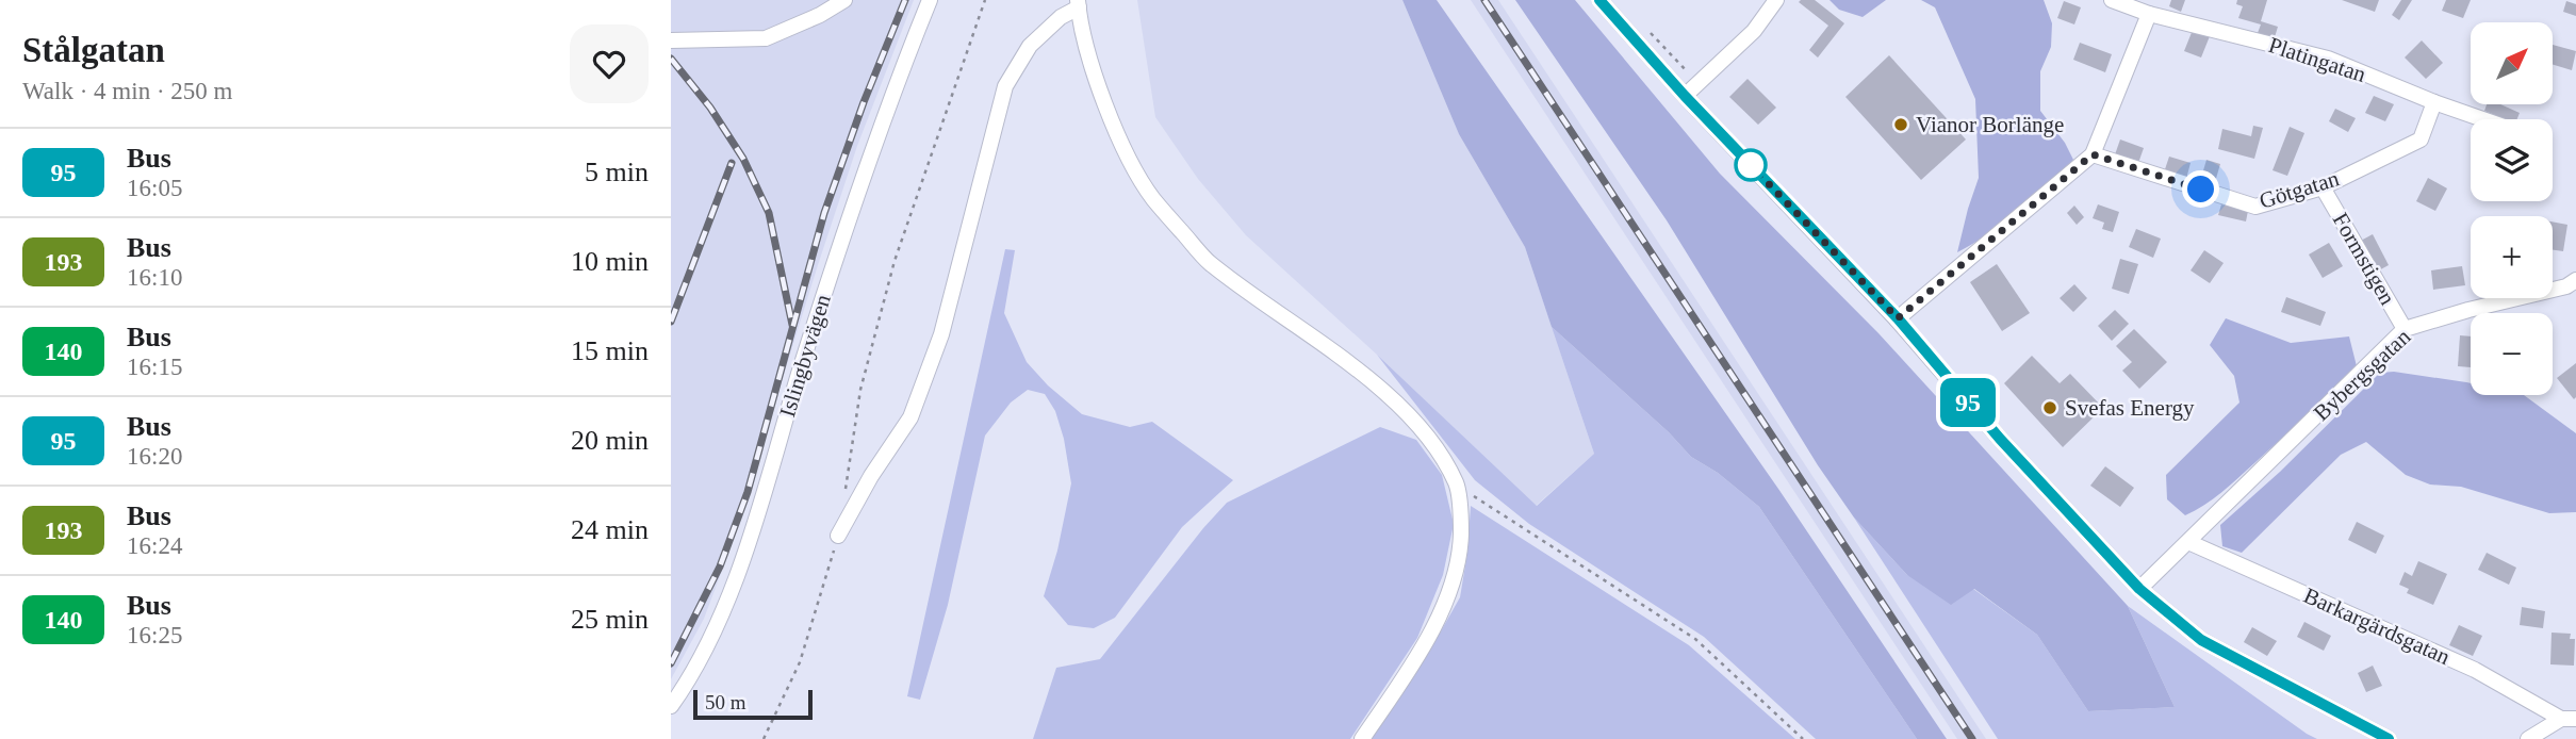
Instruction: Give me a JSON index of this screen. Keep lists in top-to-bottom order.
{
  "streets": {
    "street": [
      "Platingatan",
      "Götgatan",
      "Formstigen",
      "Islingbyvägen",
      "Bybergsgatan",
      "Barkargärdsgatan"
    ]
  },
  "crossings": [
    ["Platingatan", "Götgatan"],
    ["Götgatan", "Formstigen"],
    ["Formstigen", "Bybergsgatan"],
    ["Bybergsgatan", "Barkargärdsgatan"]
  ],
  "places": ["Vianor Borlänge", "Svefas Energy"],
  "lines": ["bus line 95"],
  "scale_bar": "50 m",
  "north": "top right",
  "page": {
    "heading": ["Stålgatan", "Walk · 4 min · 250 m"],
    "on_map": "95",
    "map_buttons": ["+", "−"],
    "list": [
      {
        "mark": "95",
        "name": "Bus",
        "note": "16:05",
        "value": "5 min"
      },
      {
        "mark": "193",
        "name": "Bus",
        "note": "16:10",
        "value": "10 min"
      },
      {
        "mark": "140",
        "name": "Bus",
        "note": "16:15",
        "value": "15 min"
      },
      {
        "mark": "95",
        "name": "Bus",
        "note": "16:20",
        "value": "20 min"
      },
      {
        "mark": "193",
        "name": "Bus",
        "note": "16:24",
        "value": "24 min"
      },
      {
        "mark": "140",
        "name": "Bus",
        "note": "16:25",
        "value": "25 min"
      }
    ],
    "scale": "50 m"
  }
}
